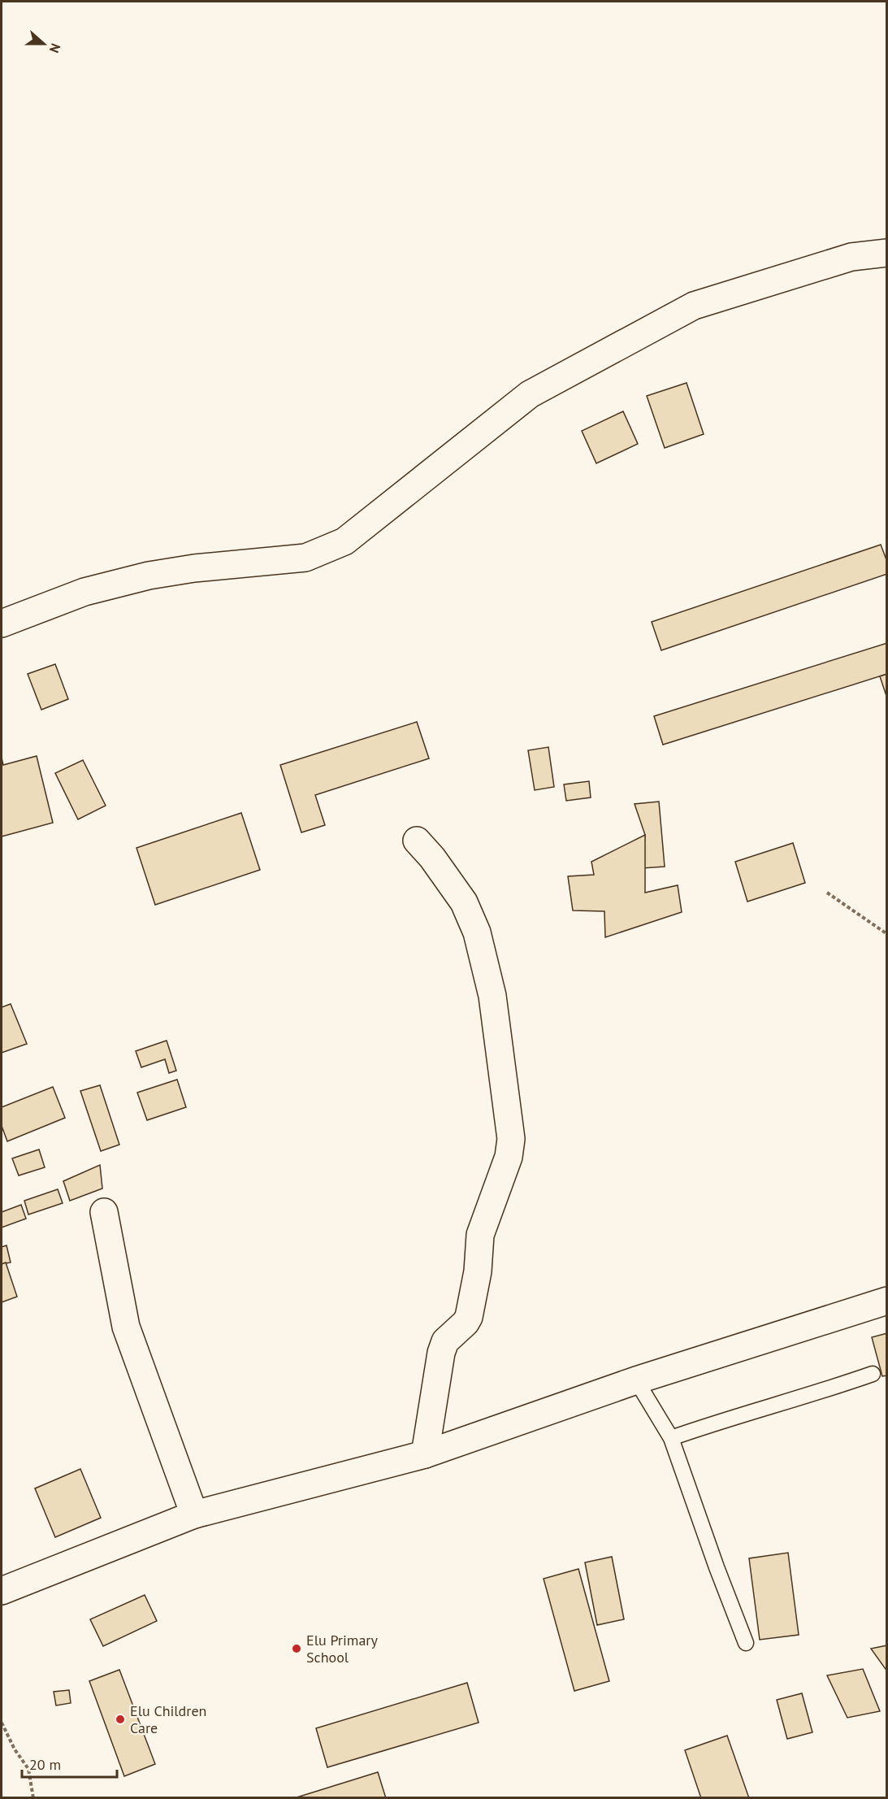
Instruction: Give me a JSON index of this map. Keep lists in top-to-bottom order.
{
  "places": ["Elu Primary School", "Elu Children Care"],
  "scale_bar": "20 m",
  "north": "right"
}
